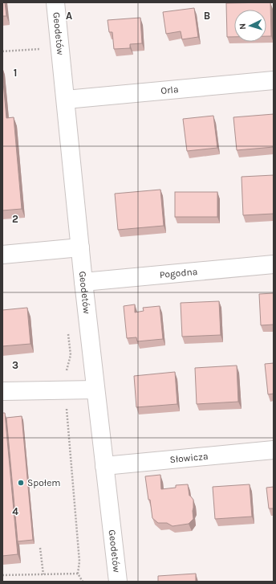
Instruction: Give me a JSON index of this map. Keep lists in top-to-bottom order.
{
  "streets": {
    "street": [
      "Geodetów",
      "Orla",
      "Pogodna",
      "Słowicza"
    ]
  },
  "crossings": [
    ["Geodetów", "Orla"],
    ["Geodetów", "Pogodna"],
    ["Geodetów", "Słowicza"]
  ],
  "places": ["Społem"],
  "north": "left",
  "grid": {
    "columns": ["A", "B"],
    "rows": [
      "1",
      "2",
      "3",
      "4"
    ]
  }
}
